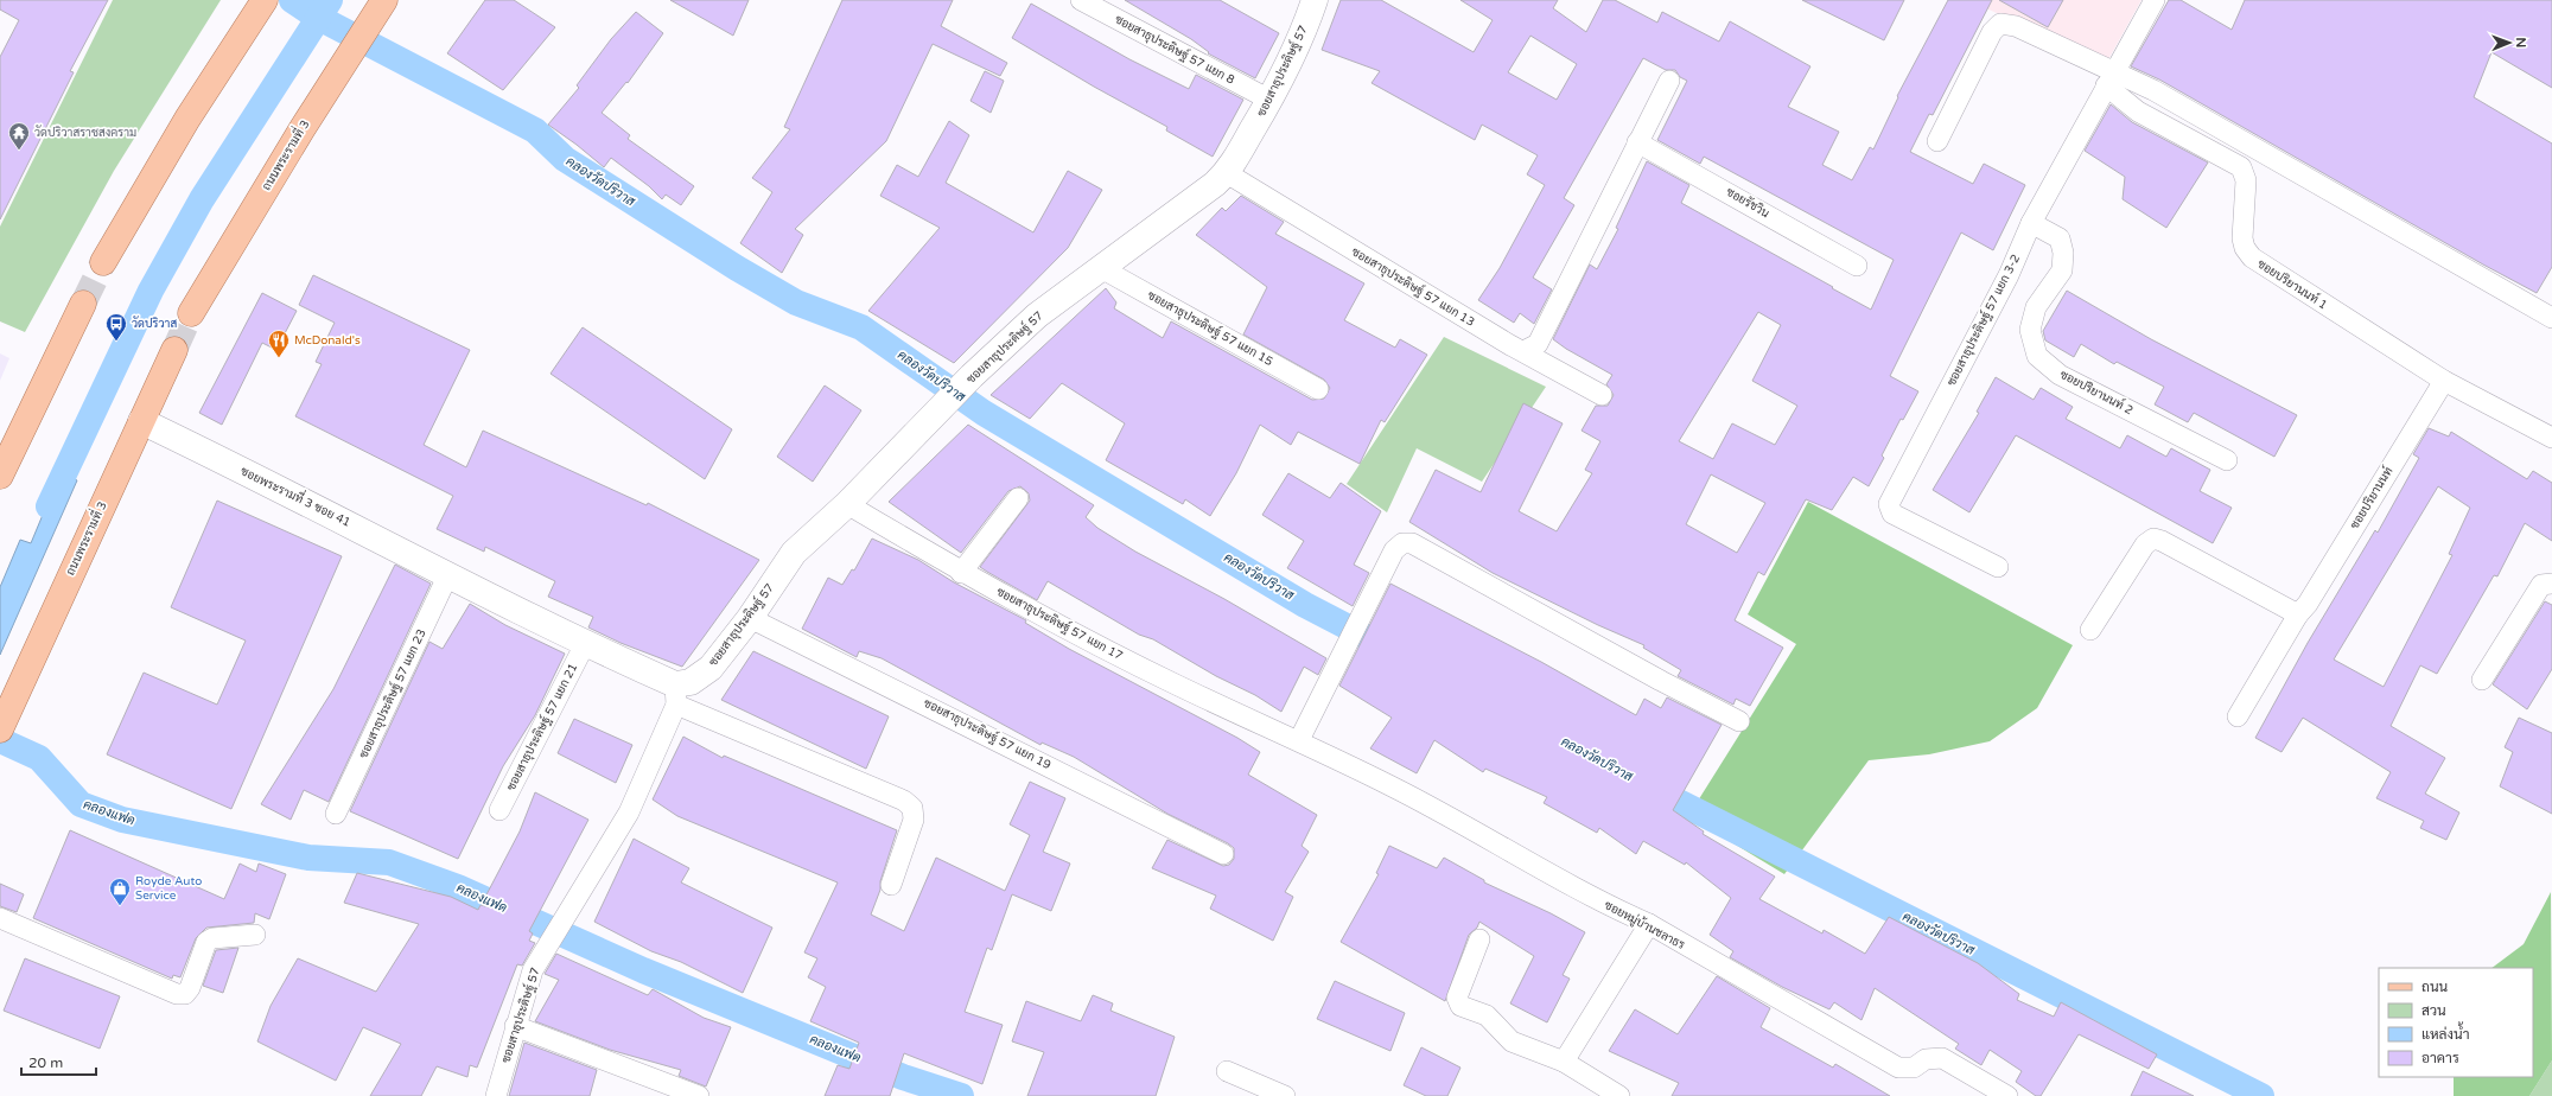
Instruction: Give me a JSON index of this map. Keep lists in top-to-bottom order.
{
  "streets": {
    "main road": ["ถนนพระรามที่ 3"],
    "street": [
      "ซอยสาธุประดิษฐ์ 57 แยก 8",
      "ซอยสาธุประดิษฐ์ 57",
      "ซอยรัชวิน",
      "ซอยปริยานนท์ 1",
      "ซอยสาธุประดิษฐ์ 57 แยก 13",
      "ซอยสาธุประดิษฐ์ 57 แยก 3-2",
      "ซอยสาธุประดิษฐ์ 57 แยก 15",
      "ซอยปริยานนท์ 2",
      "ซอยพระรามที่ 3 ซอย 41",
      "ซอยปริยานนท์",
      "ซอยสาธุประดิษฐ์ 57 แยก 17",
      "ซอยสาธุประดิษฐ์ 57 แยก 23",
      "ซอยสาธุประดิษฐ์ 57 แยก 21",
      "ซอยสาธุประดิษฐ์ 57 แยก 19",
      "ซอยหมู่บ้านชลาธร"
    ]
  },
  "crossings": [
    ["ซอยสาธุประดิษฐ์ 57 แยก 8", "ซอยสาธุประดิษฐ์ 57"],
    ["ซอยสาธุประดิษฐ์ 57", "ซอยสาธุประดิษฐ์ 57 แยก 13"],
    ["ซอยสาธุประดิษฐ์ 57", "ซอยสาธุประดิษฐ์ 57 แยก 15"],
    ["ซอยสาธุประดิษฐ์ 57", "ซอยสาธุประดิษฐ์ 57 แยก 17"],
    ["ซอยสาธุประดิษฐ์ 57", "ซอยสาธุประดิษฐ์ 57 แยก 19"],
    ["ถนนพระรามที่ 3", "ซอยพระรามที่ 3 ซอย 41"],
    ["ซอยปริยานนท์ 1", "ซอยสาธุประดิษฐ์ 57 แยก 3-2"],
    ["ซอยปริยานนท์ 1", "ซอยปริยานนท์"],
    ["ซอยสาธุประดิษฐ์ 57 แยก 3-2", "ซอยปริยานนท์ 2"],
    ["ซอยพระรามที่ 3 ซอย 41", "ซอยสาธุประดิษฐ์ 57 แยก 23"],
    ["ซอยสาธุประดิษฐ์ 57 แยก 17", "ซอยหมู่บ้านชลาธร"]
  ],
  "water": ["คลองวัดปริวาส", "คลองแฟด"],
  "places": {
    "temple": ["วัดปริวาสราชสงคราม"],
    "bus stop": ["วัดปริวาส"],
    "restaurant": ["McDonald's"],
    "shop": ["Royde Auto Service"]
  },
  "legend": [
    "ถนน",
    "สวน",
    "แหล่งน้ำ",
    "อาคาร"
  ],
  "scale_bar": "20 m",
  "north": "right"
}
